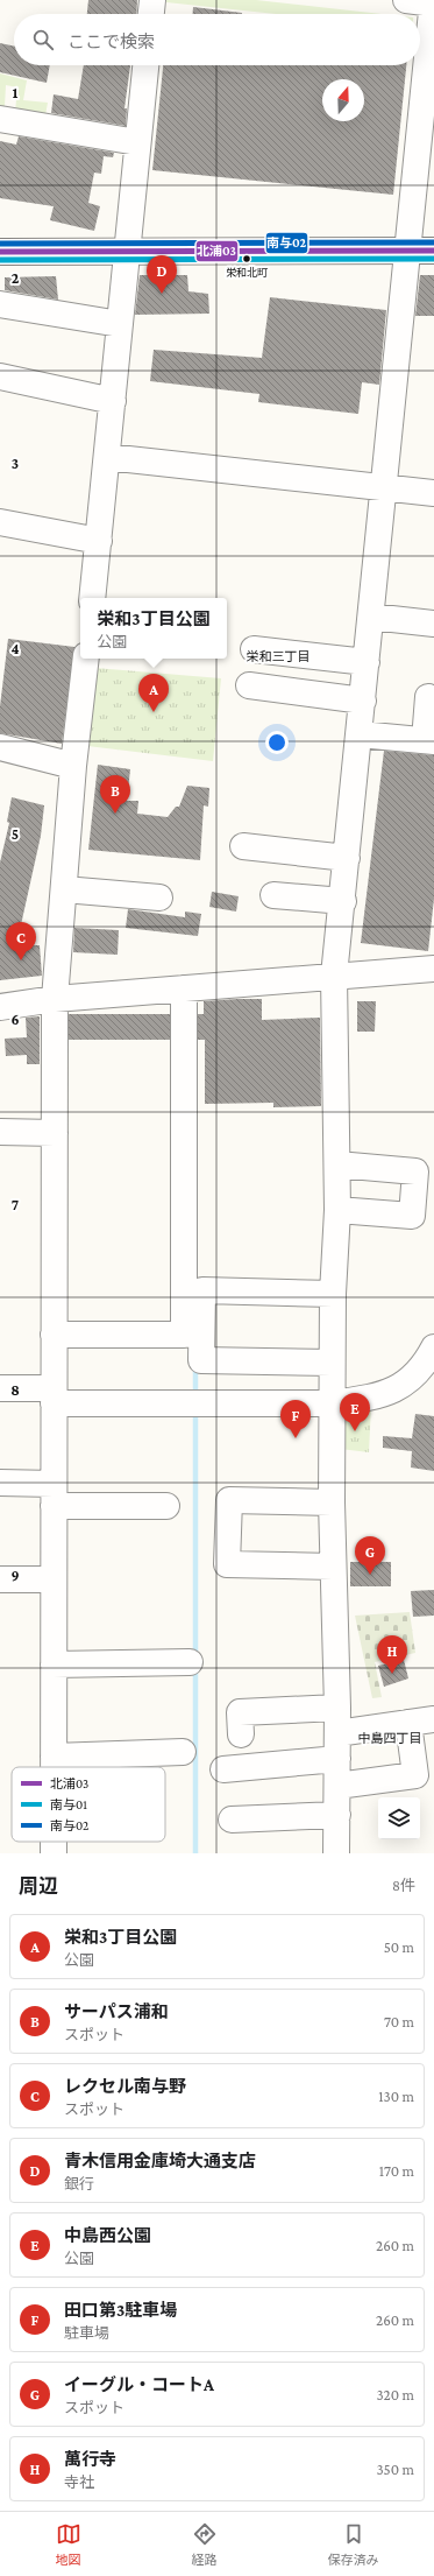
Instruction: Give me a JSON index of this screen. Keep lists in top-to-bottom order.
{
  "districts": ["栄和三丁目", "中島四丁目"],
  "places": ["栄和北町"],
  "lines": ["transit line 南与02", "transit line 北浦03", "transit line 南与01"],
  "legend": ["北浦03", "南与01", "南与02"],
  "north": "top",
  "page": {
    "search": "ここで検索",
    "pins": [
      "D",
      "A",
      "B",
      "C",
      "E",
      "F",
      "G",
      "H"
    ],
    "popup": ["栄和3丁目公園", "公園"],
    "heading": ["周辺", "8件"],
    "list": [
      {
        "mark": "A",
        "name": "栄和3丁目公園",
        "note": "公園",
        "value": "50 m"
      },
      {
        "mark": "B",
        "name": "サーパス浦和",
        "note": "スポット",
        "value": "70 m"
      },
      {
        "mark": "C",
        "name": "レクセル南与野",
        "note": "スポット",
        "value": "130 m"
      },
      {
        "mark": "D",
        "name": "青木信用金庫埼大通支店",
        "note": "銀行",
        "value": "170 m"
      },
      {
        "mark": "E",
        "name": "中島西公園",
        "note": "公園",
        "value": "260 m"
      },
      {
        "mark": "F",
        "name": "田口第3駐車場",
        "note": "駐車場",
        "value": "260 m"
      },
      {
        "mark": "G",
        "name": "イーグル・コートA",
        "note": "スポット",
        "value": "320 m"
      },
      {
        "mark": "H",
        "name": "萬行寺",
        "note": "寺社",
        "value": "350 m"
      }
    ],
    "nav": ["地図", "経路", "保存済み"]
  },
  "grid": {
    "rows": [
      "1",
      "2",
      "3",
      "4",
      "5",
      "6",
      "7",
      "8",
      "9"
    ]
  }
}
